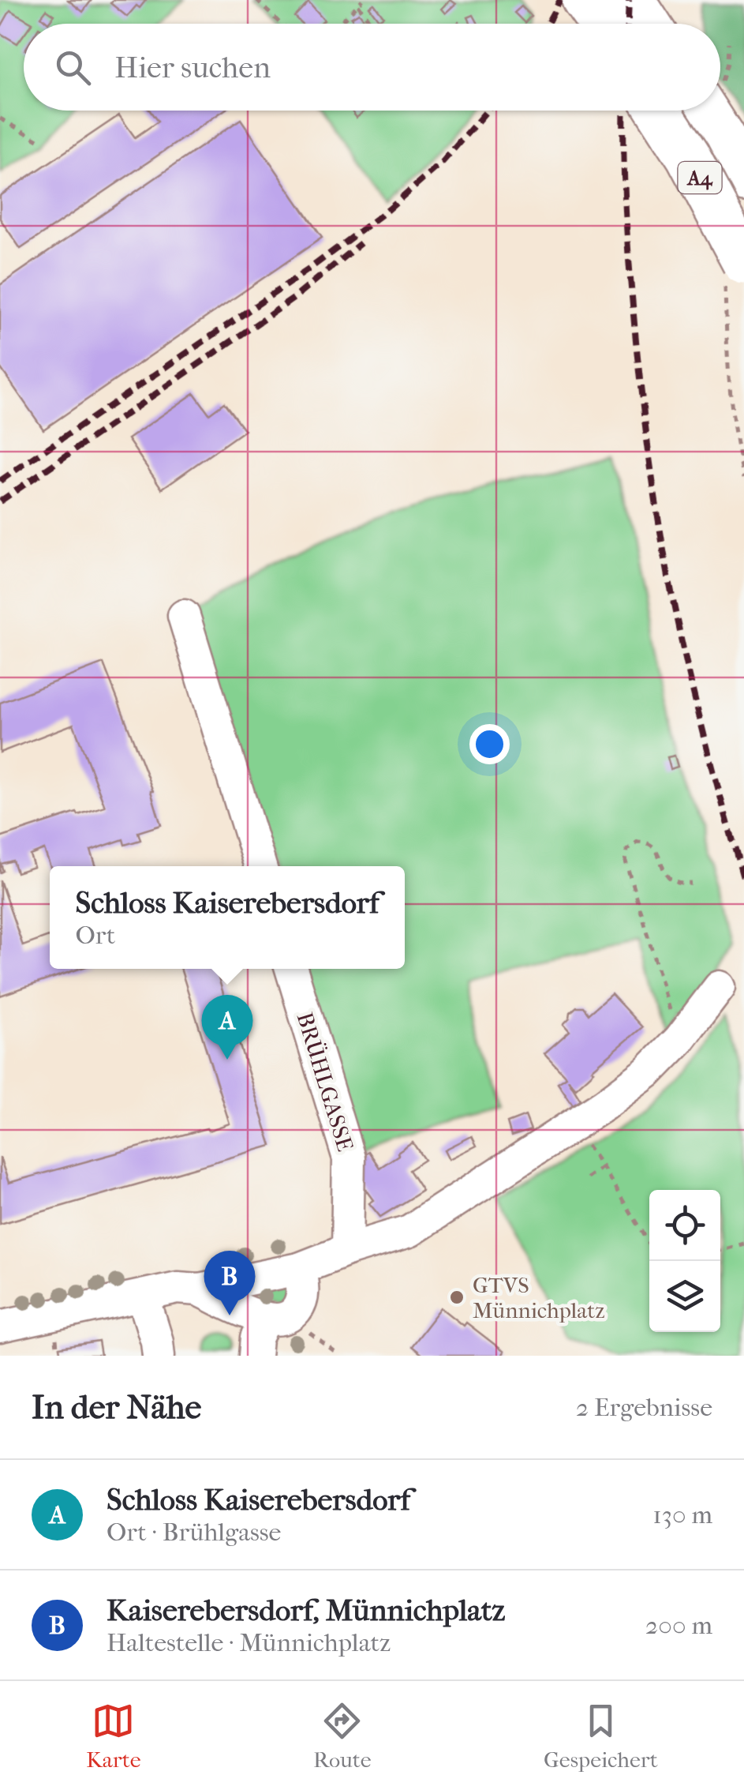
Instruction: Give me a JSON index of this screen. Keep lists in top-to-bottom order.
{
  "streets": {
    "highway": ["A4"],
    "street": ["BRÜHLGASSE"]
  },
  "places": ["GTVS Münnichplatz"],
  "page": {
    "search": "Hier suchen",
    "popup": ["Schloss Kaiserebersdorf", "Ort"],
    "pins": ["A", "B"],
    "heading": ["In der Nähe", "2 Ergebnisse"],
    "list": [
      {
        "mark": "A",
        "name": "Schloss Kaiserebersdorf",
        "note": "Ort · Brühlgasse",
        "value": "130 m"
      },
      {
        "mark": "B",
        "name": "Kaiserebersdorf, Münnichplatz",
        "note": "Haltestelle · Münnichplatz",
        "value": "200 m"
      }
    ],
    "nav": ["Karte", "Route", "Gespeichert"]
  }
}
